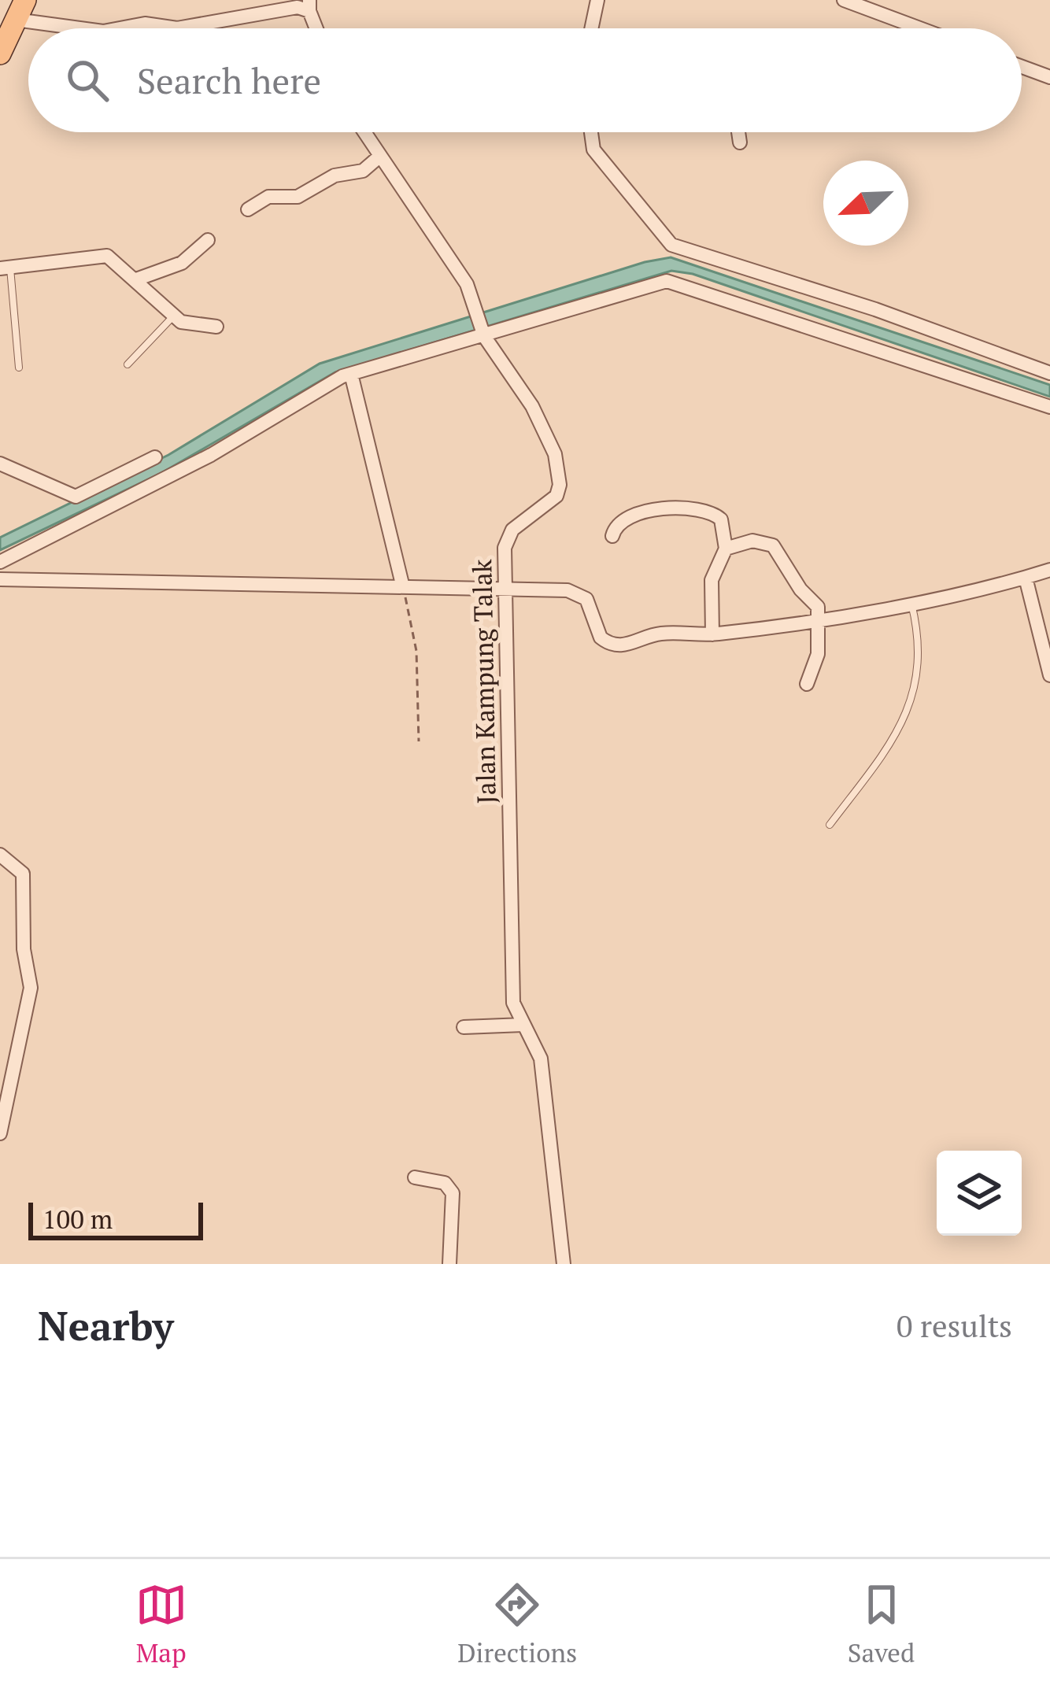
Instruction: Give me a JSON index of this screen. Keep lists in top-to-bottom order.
{
  "streets": {
    "street": ["Jalan Kampung Talak"]
  },
  "scale_bar": "100 m",
  "north": "bottom left",
  "page": {
    "search": "Search here",
    "scale": "100 m",
    "heading": ["Nearby", "0 results"],
    "nav": ["Map", "Directions", "Saved"]
  }
}
